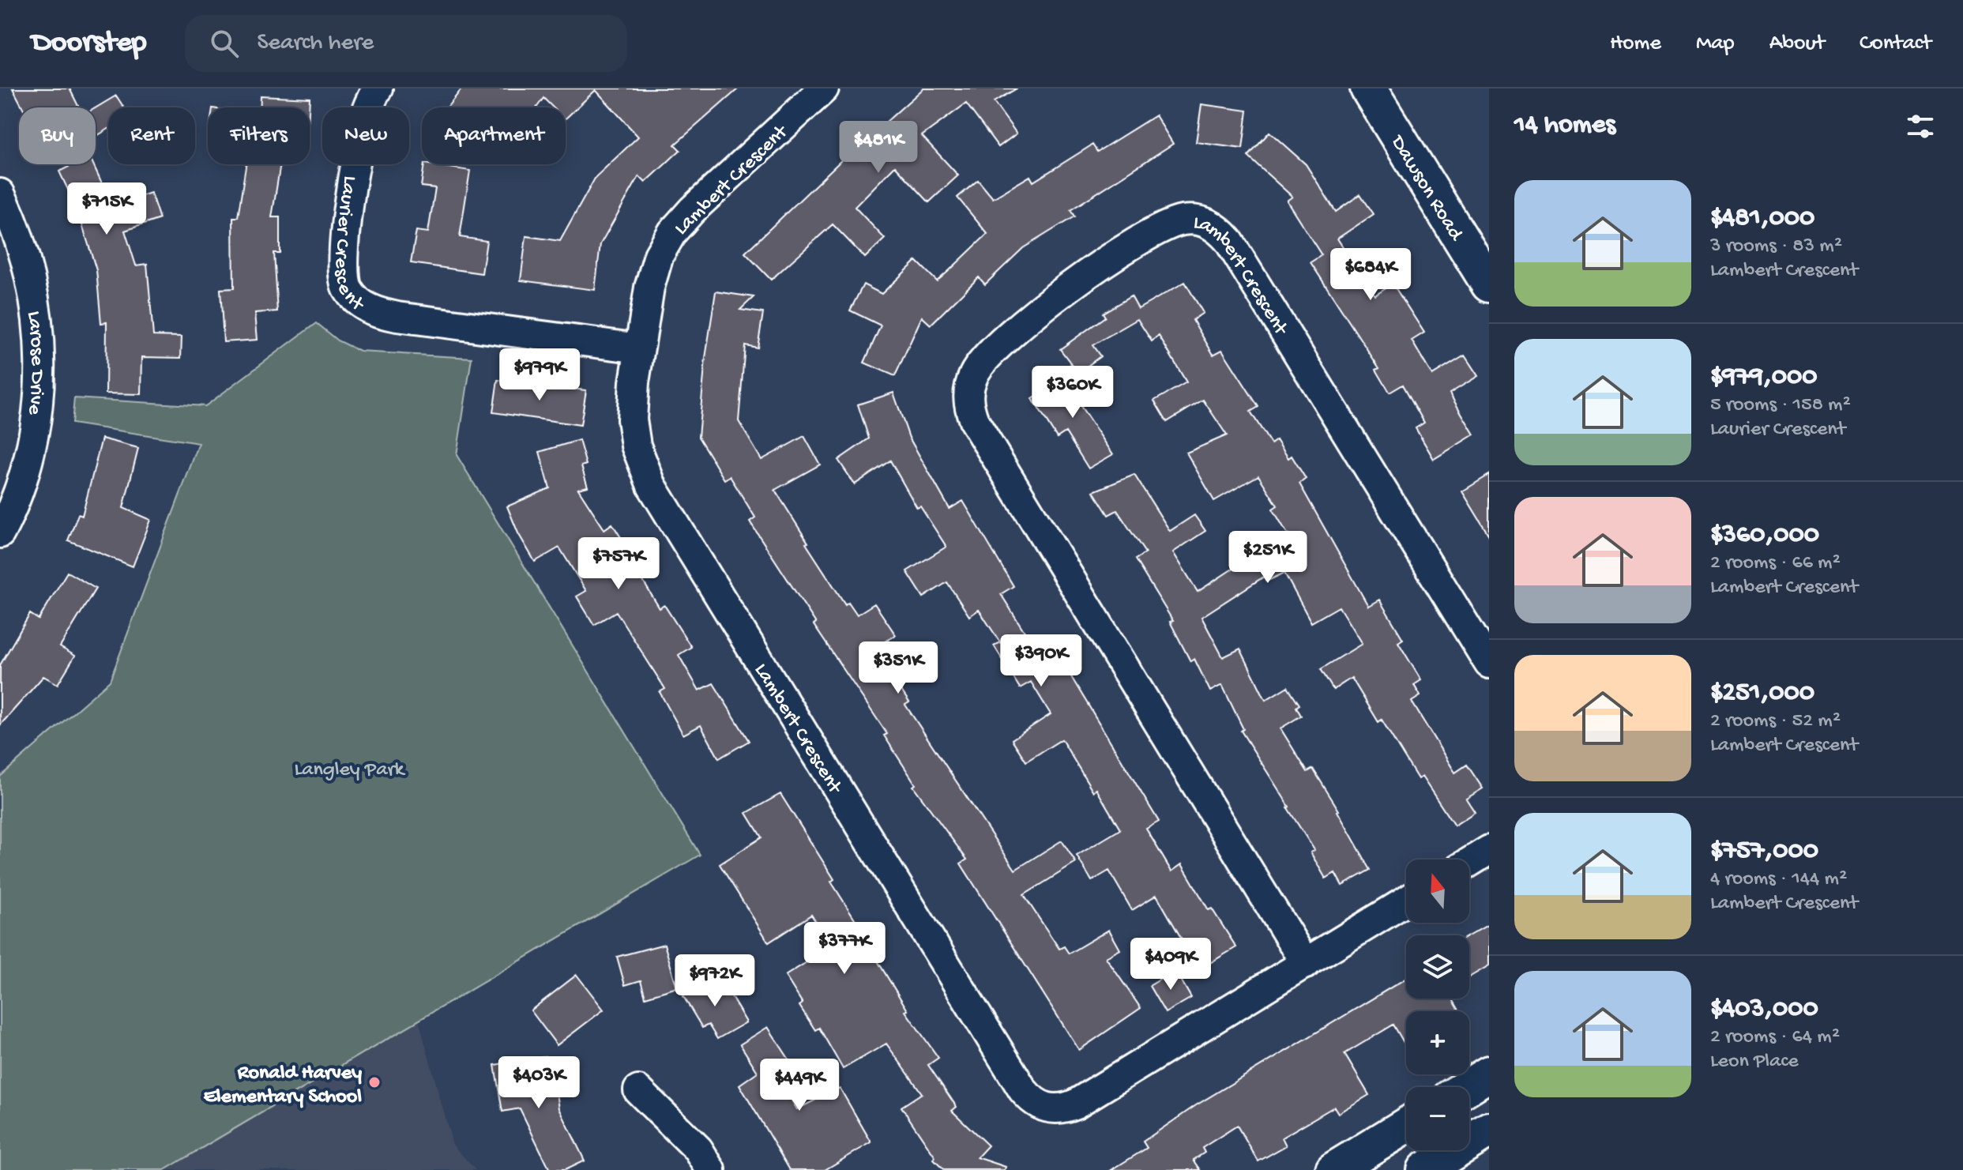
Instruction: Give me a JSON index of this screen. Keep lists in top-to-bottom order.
{
  "streets": {
    "main road": ["Dawson Road"],
    "street": ["Lambert Crescent", "Laurier Crescent", "Larose Drive"]
  },
  "crossings": [
    ["Lambert Crescent", "Laurier Crescent"]
  ],
  "parks": ["Langley Park"],
  "places": ["Ronald Harvey Elementary School"],
  "north": "top",
  "page": {
    "header": "Doorstep",
    "search": "Search here",
    "nav": [
      "Home",
      "Map",
      "About",
      "Contact"
    ],
    "heading": "14 homes",
    "chip": [
      "Buy",
      "Rent",
      "Filters",
      "New",
      "Apartment"
    ],
    "price": [
      "$481K",
      "$715K",
      "$684K",
      "$979K",
      "$360K",
      "$251K",
      "$757K",
      "$390K",
      "$351K",
      "$377K",
      "$409K",
      "$972K",
      "$403K",
      "$449K"
    ],
    "list": [
      {
        "name": "$481,000",
        "note": "3 rooms · 83 m² · Lambert Crescent"
      },
      {
        "name": "$979,000",
        "note": "5 rooms · 158 m² · Laurier Crescent"
      },
      {
        "name": "$360,000",
        "note": "2 rooms · 66 m² · Lambert Crescent"
      },
      {
        "name": "$251,000",
        "note": "2 rooms · 52 m² · Lambert Crescent"
      },
      {
        "name": "$757,000",
        "note": "4 rooms · 144 m² · Lambert Crescent"
      },
      {
        "name": "$403,000",
        "note": "2 rooms · 64 m² · Leon Place"
      }
    ],
    "map_buttons": ["+", "−"]
  }
}
